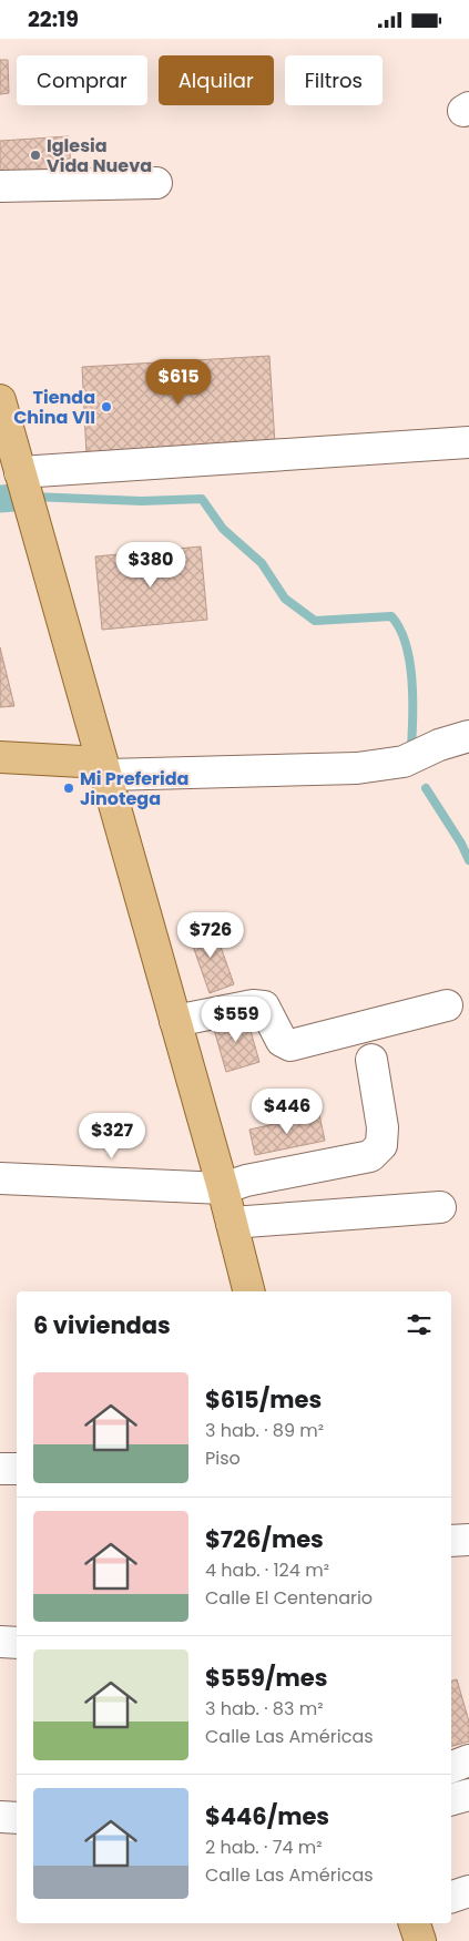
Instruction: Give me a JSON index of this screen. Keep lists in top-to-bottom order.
{
  "places": ["Iglesia Vida Nueva", "Tienda China VII", "Mi Preferida Jinotega"],
  "page": {
    "status": "22:19",
    "chip": ["Comprar", "Alquilar", "Filtros"],
    "price": [
      "$615",
      "$380",
      "$726",
      "$559",
      "$446",
      "$327"
    ],
    "heading": "6 viviendas",
    "list": [
      {
        "name": "$615/mes",
        "note": "3 hab. · 89 m² · Piso"
      },
      {
        "name": "$726/mes",
        "note": "4 hab. · 124 m² · Calle El Centenario"
      },
      {
        "name": "$559/mes",
        "note": "3 hab. · 83 m² · Calle Las Américas"
      },
      {
        "name": "$446/mes",
        "note": "2 hab. · 74 m² · Calle Las Américas"
      }
    ]
  }
}
